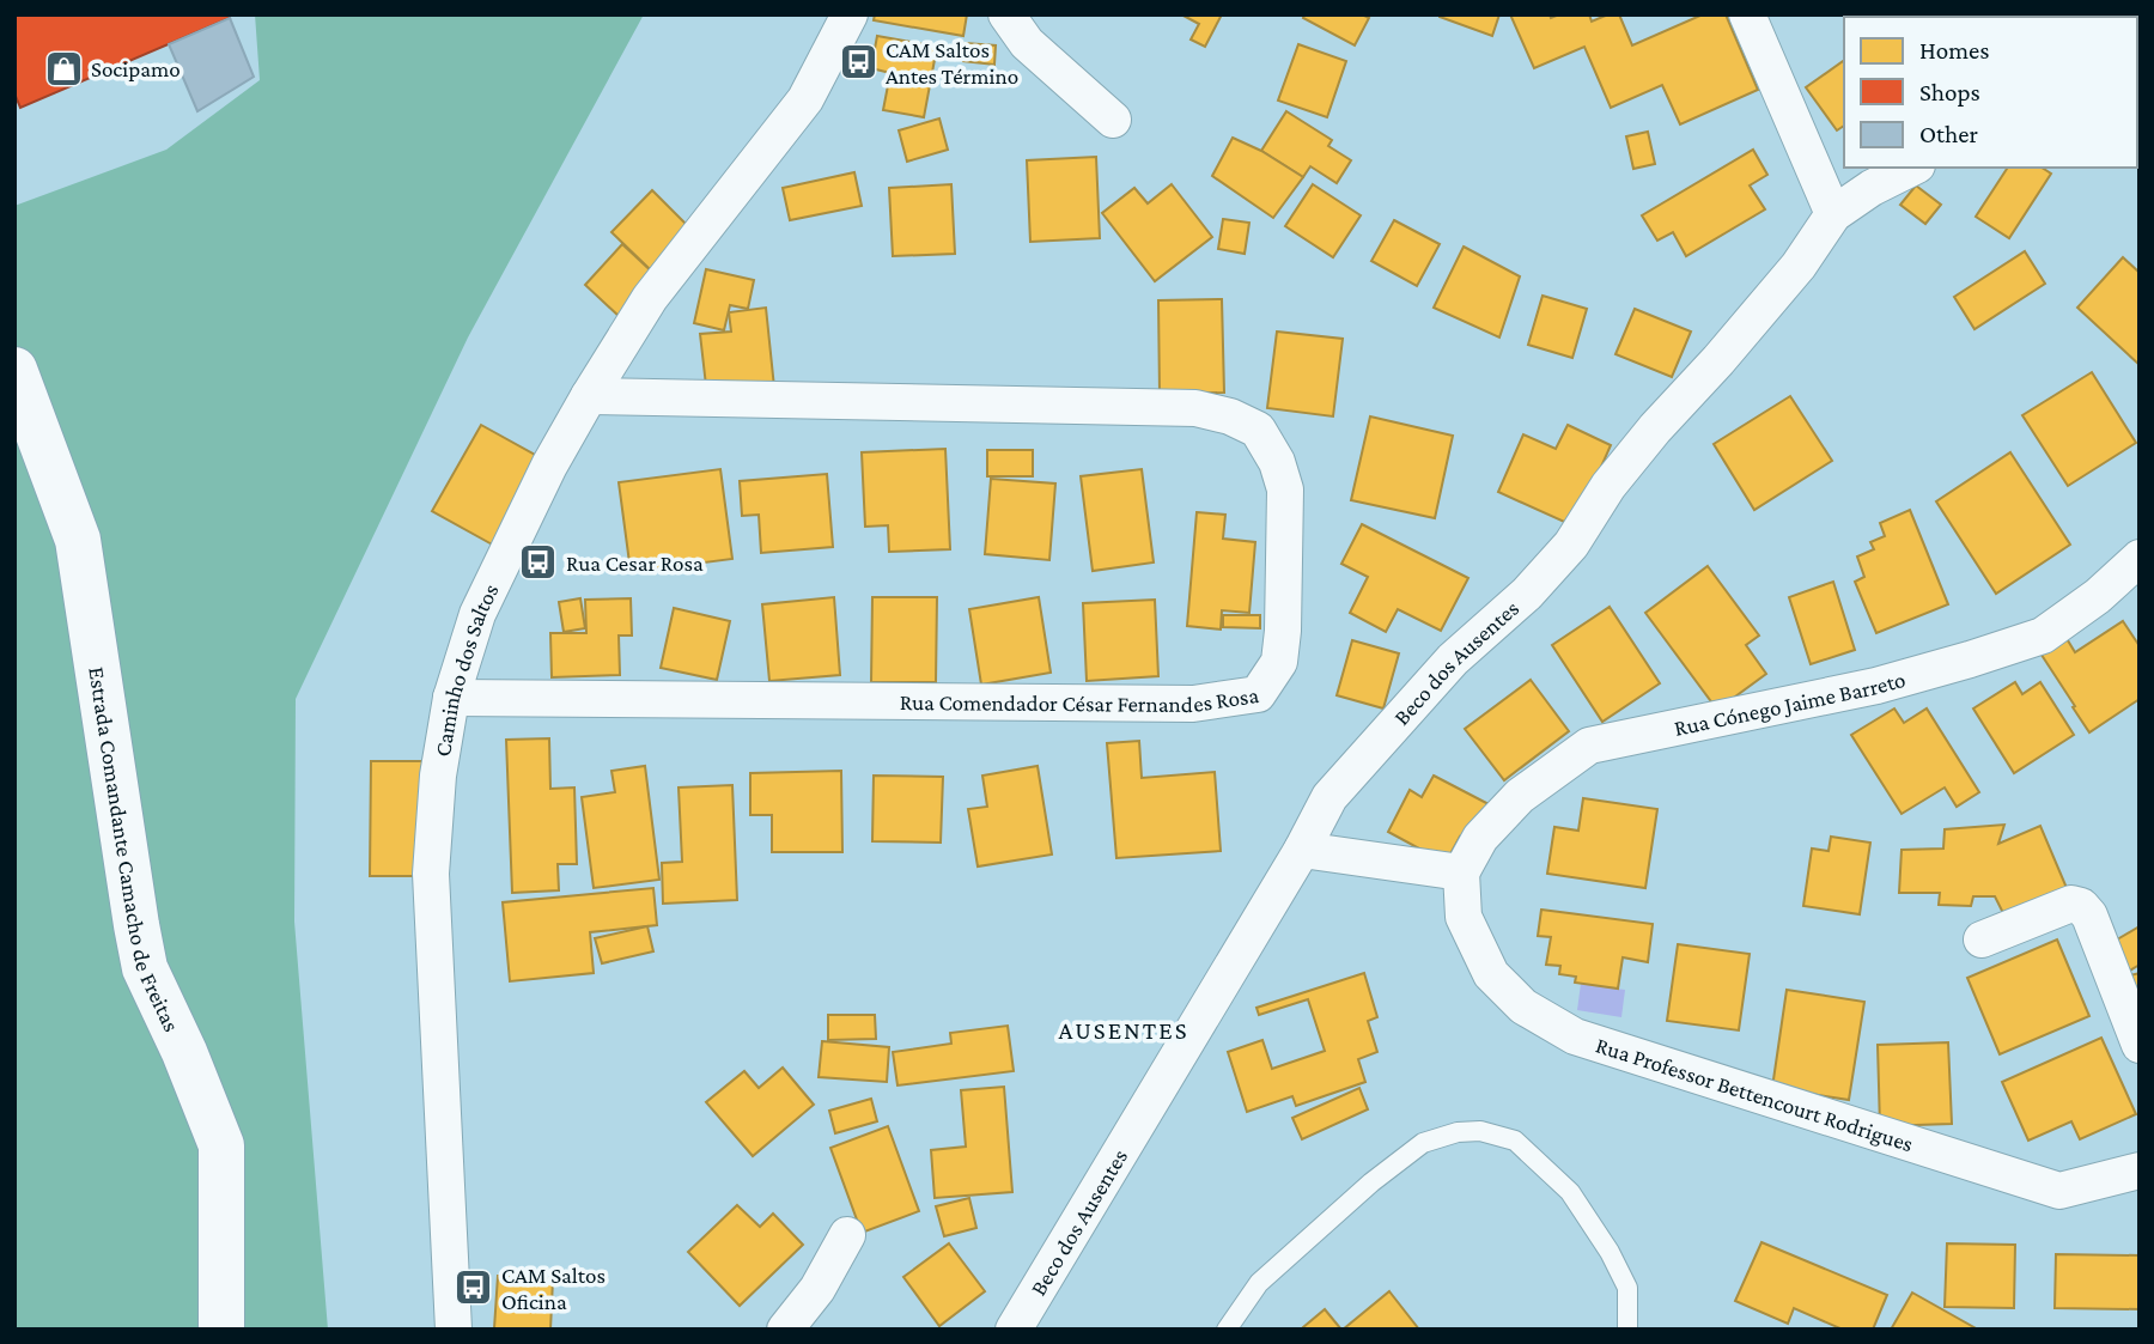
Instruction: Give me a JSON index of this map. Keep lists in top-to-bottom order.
{
  "streets": {
    "main road": ["Estrada Comandante Camacho de Freitas"],
    "street": [
      "Beco dos Ausentes",
      "Caminho dos Saltos",
      "Rua Comendador César Fernandes Rosa",
      "Rua Cónego Jaime Barreto",
      "Rua Professor Bettencourt Rodrigues"
    ]
  },
  "crossings": [
    ["Caminho dos Saltos", "Rua Comendador César Fernandes Rosa"],
    ["Rua Cónego Jaime Barreto", "Rua Professor Bettencourt Rodrigues"]
  ],
  "districts": ["AUSENTES"],
  "places": {
    "bus stop": ["CAM Saltos Antes Término", "Rua Cesar Rosa", "CAM Saltos Oficina"],
    "shop": ["Socipamo"]
  },
  "legend": ["Homes", "Shops", "Other"]
}
